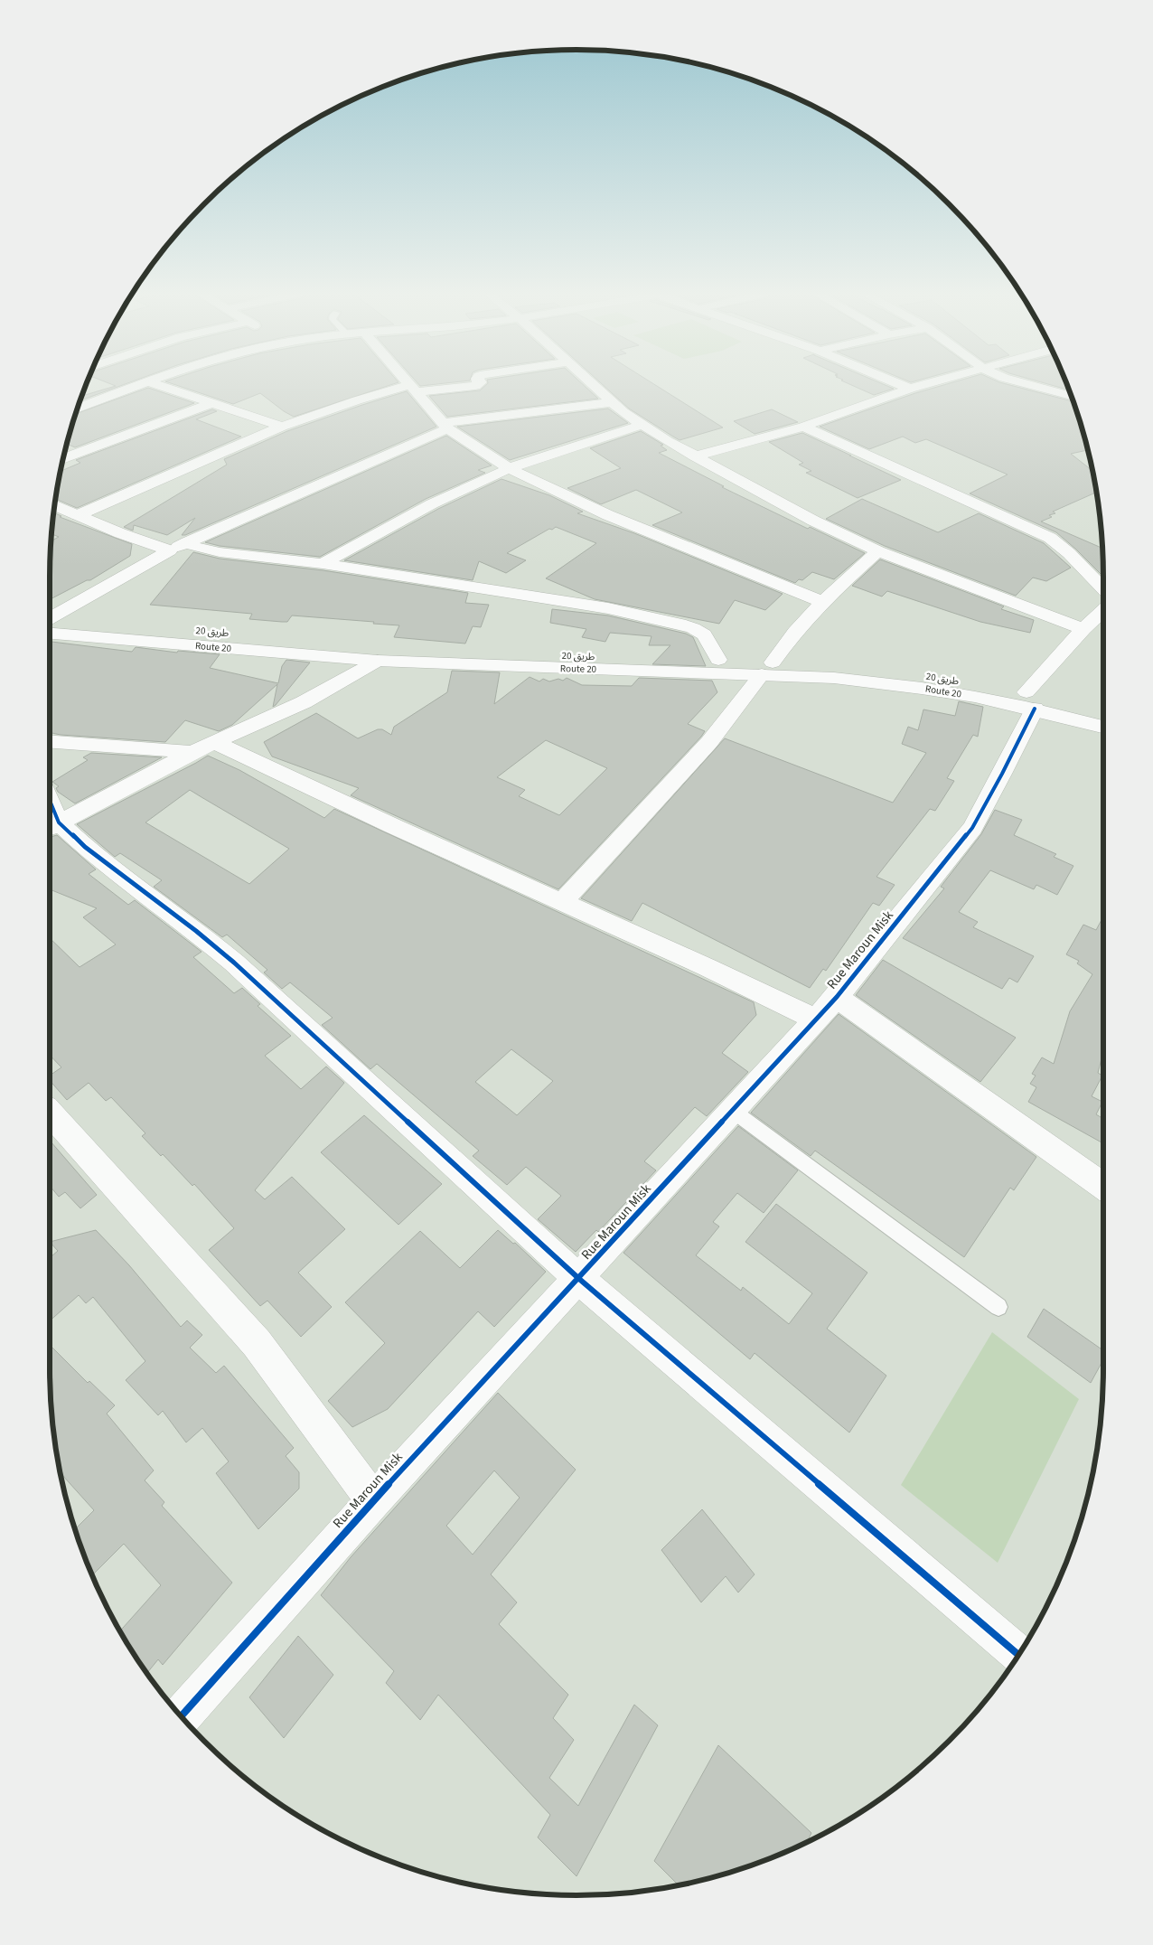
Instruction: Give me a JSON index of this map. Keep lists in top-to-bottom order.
{
  "streets": {
    "street": ["طريق 20", "Route 20", "Rue Maroun Misk"]
  },
  "crossings": [
    ["طريق 20", "Route 20"],
    ["Route 20", "Rue Maroun Misk"]
  ]
}
